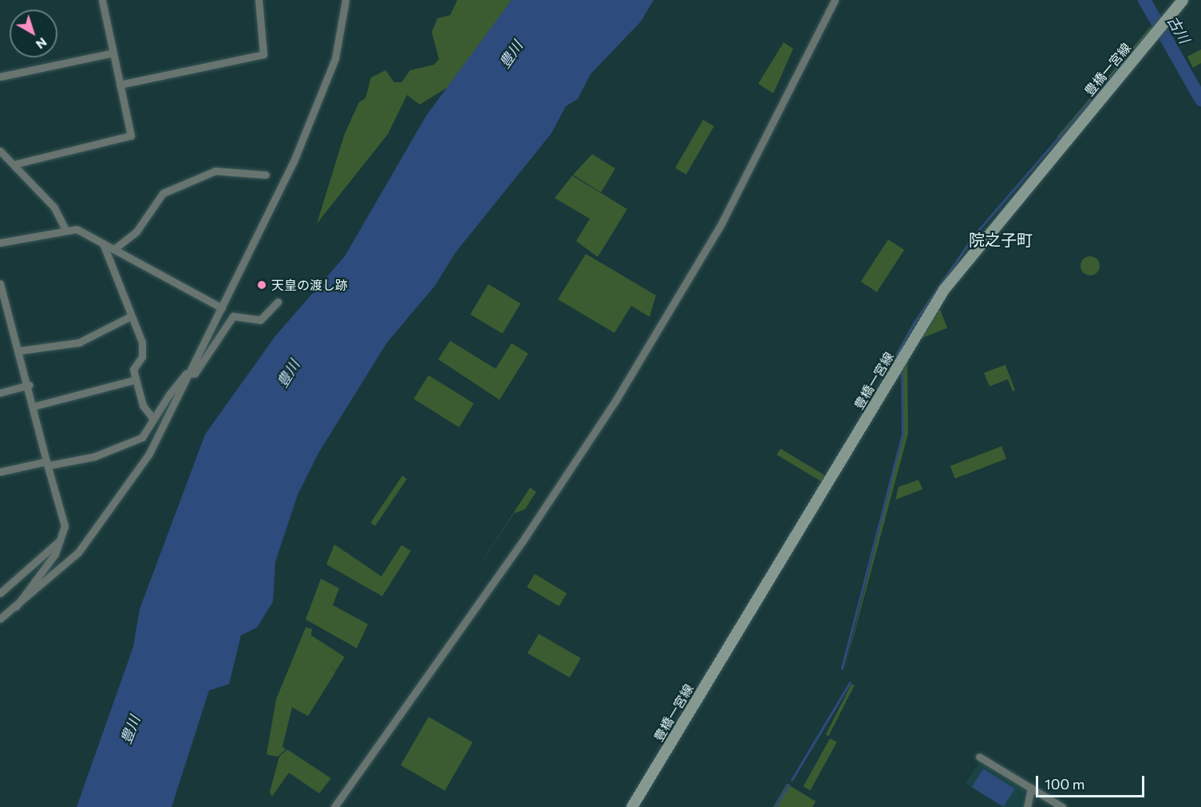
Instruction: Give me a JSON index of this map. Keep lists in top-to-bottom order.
{
  "streets": {
    "main road": ["豊橋一宮線"]
  },
  "districts": ["院之子町"],
  "water": ["古川", "豊川"],
  "places": ["天皇の渡し跡"],
  "scale_bar": "100 m",
  "north": "bottom right"
}
